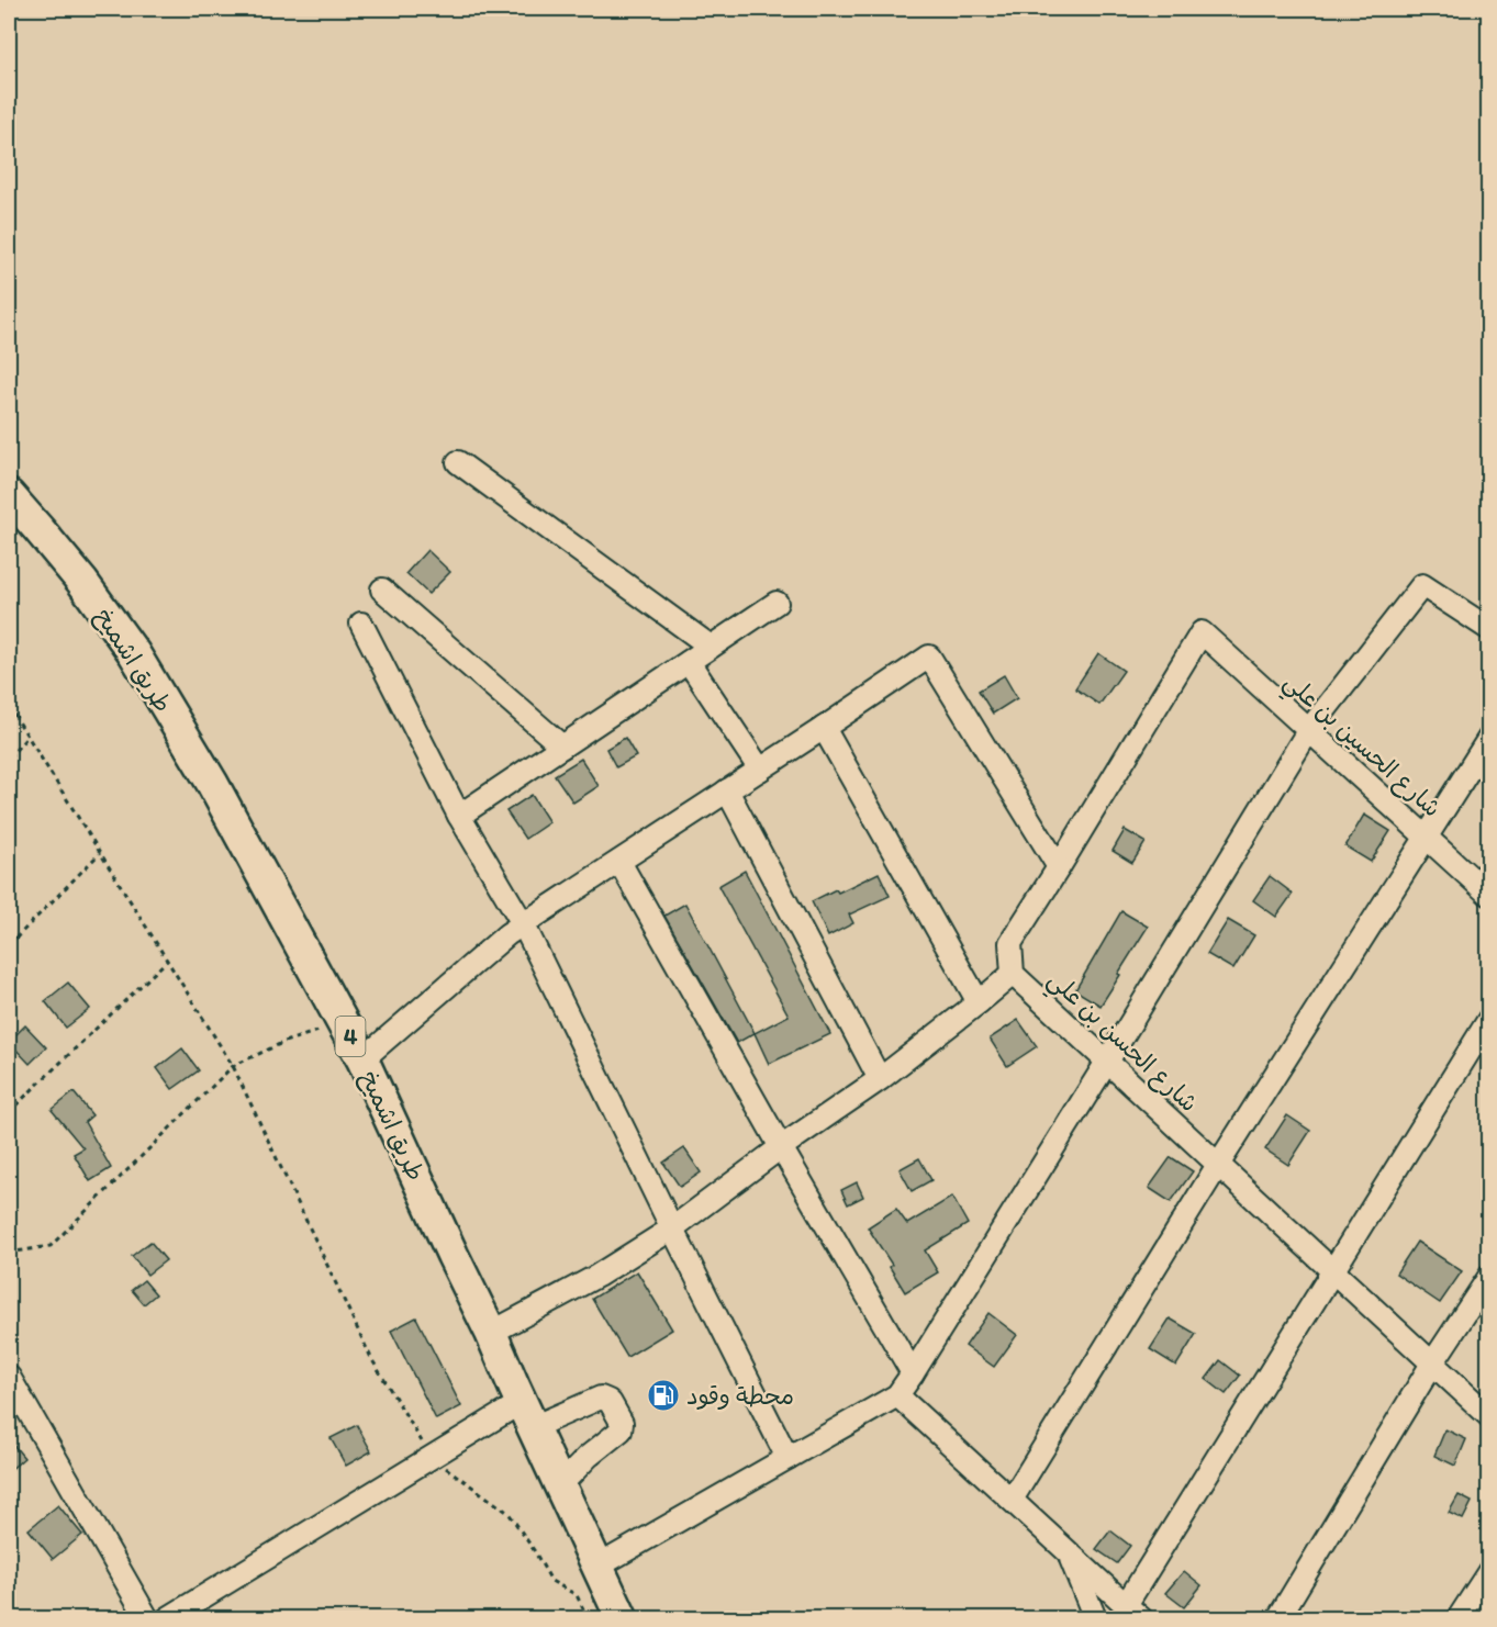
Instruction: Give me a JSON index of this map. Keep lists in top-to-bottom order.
{
  "streets": {
    "highway": ["طريق اشميخ", "4"],
    "street": ["شارع الحسين بن علي", "شارع الحسن بن علي"]
  },
  "crossings": [
    ["شارع الحسين بن علي", "شارع الحسن بن علي"]
  ],
  "places": {
    "fuel station": ["محطة وقود"]
  }
}
